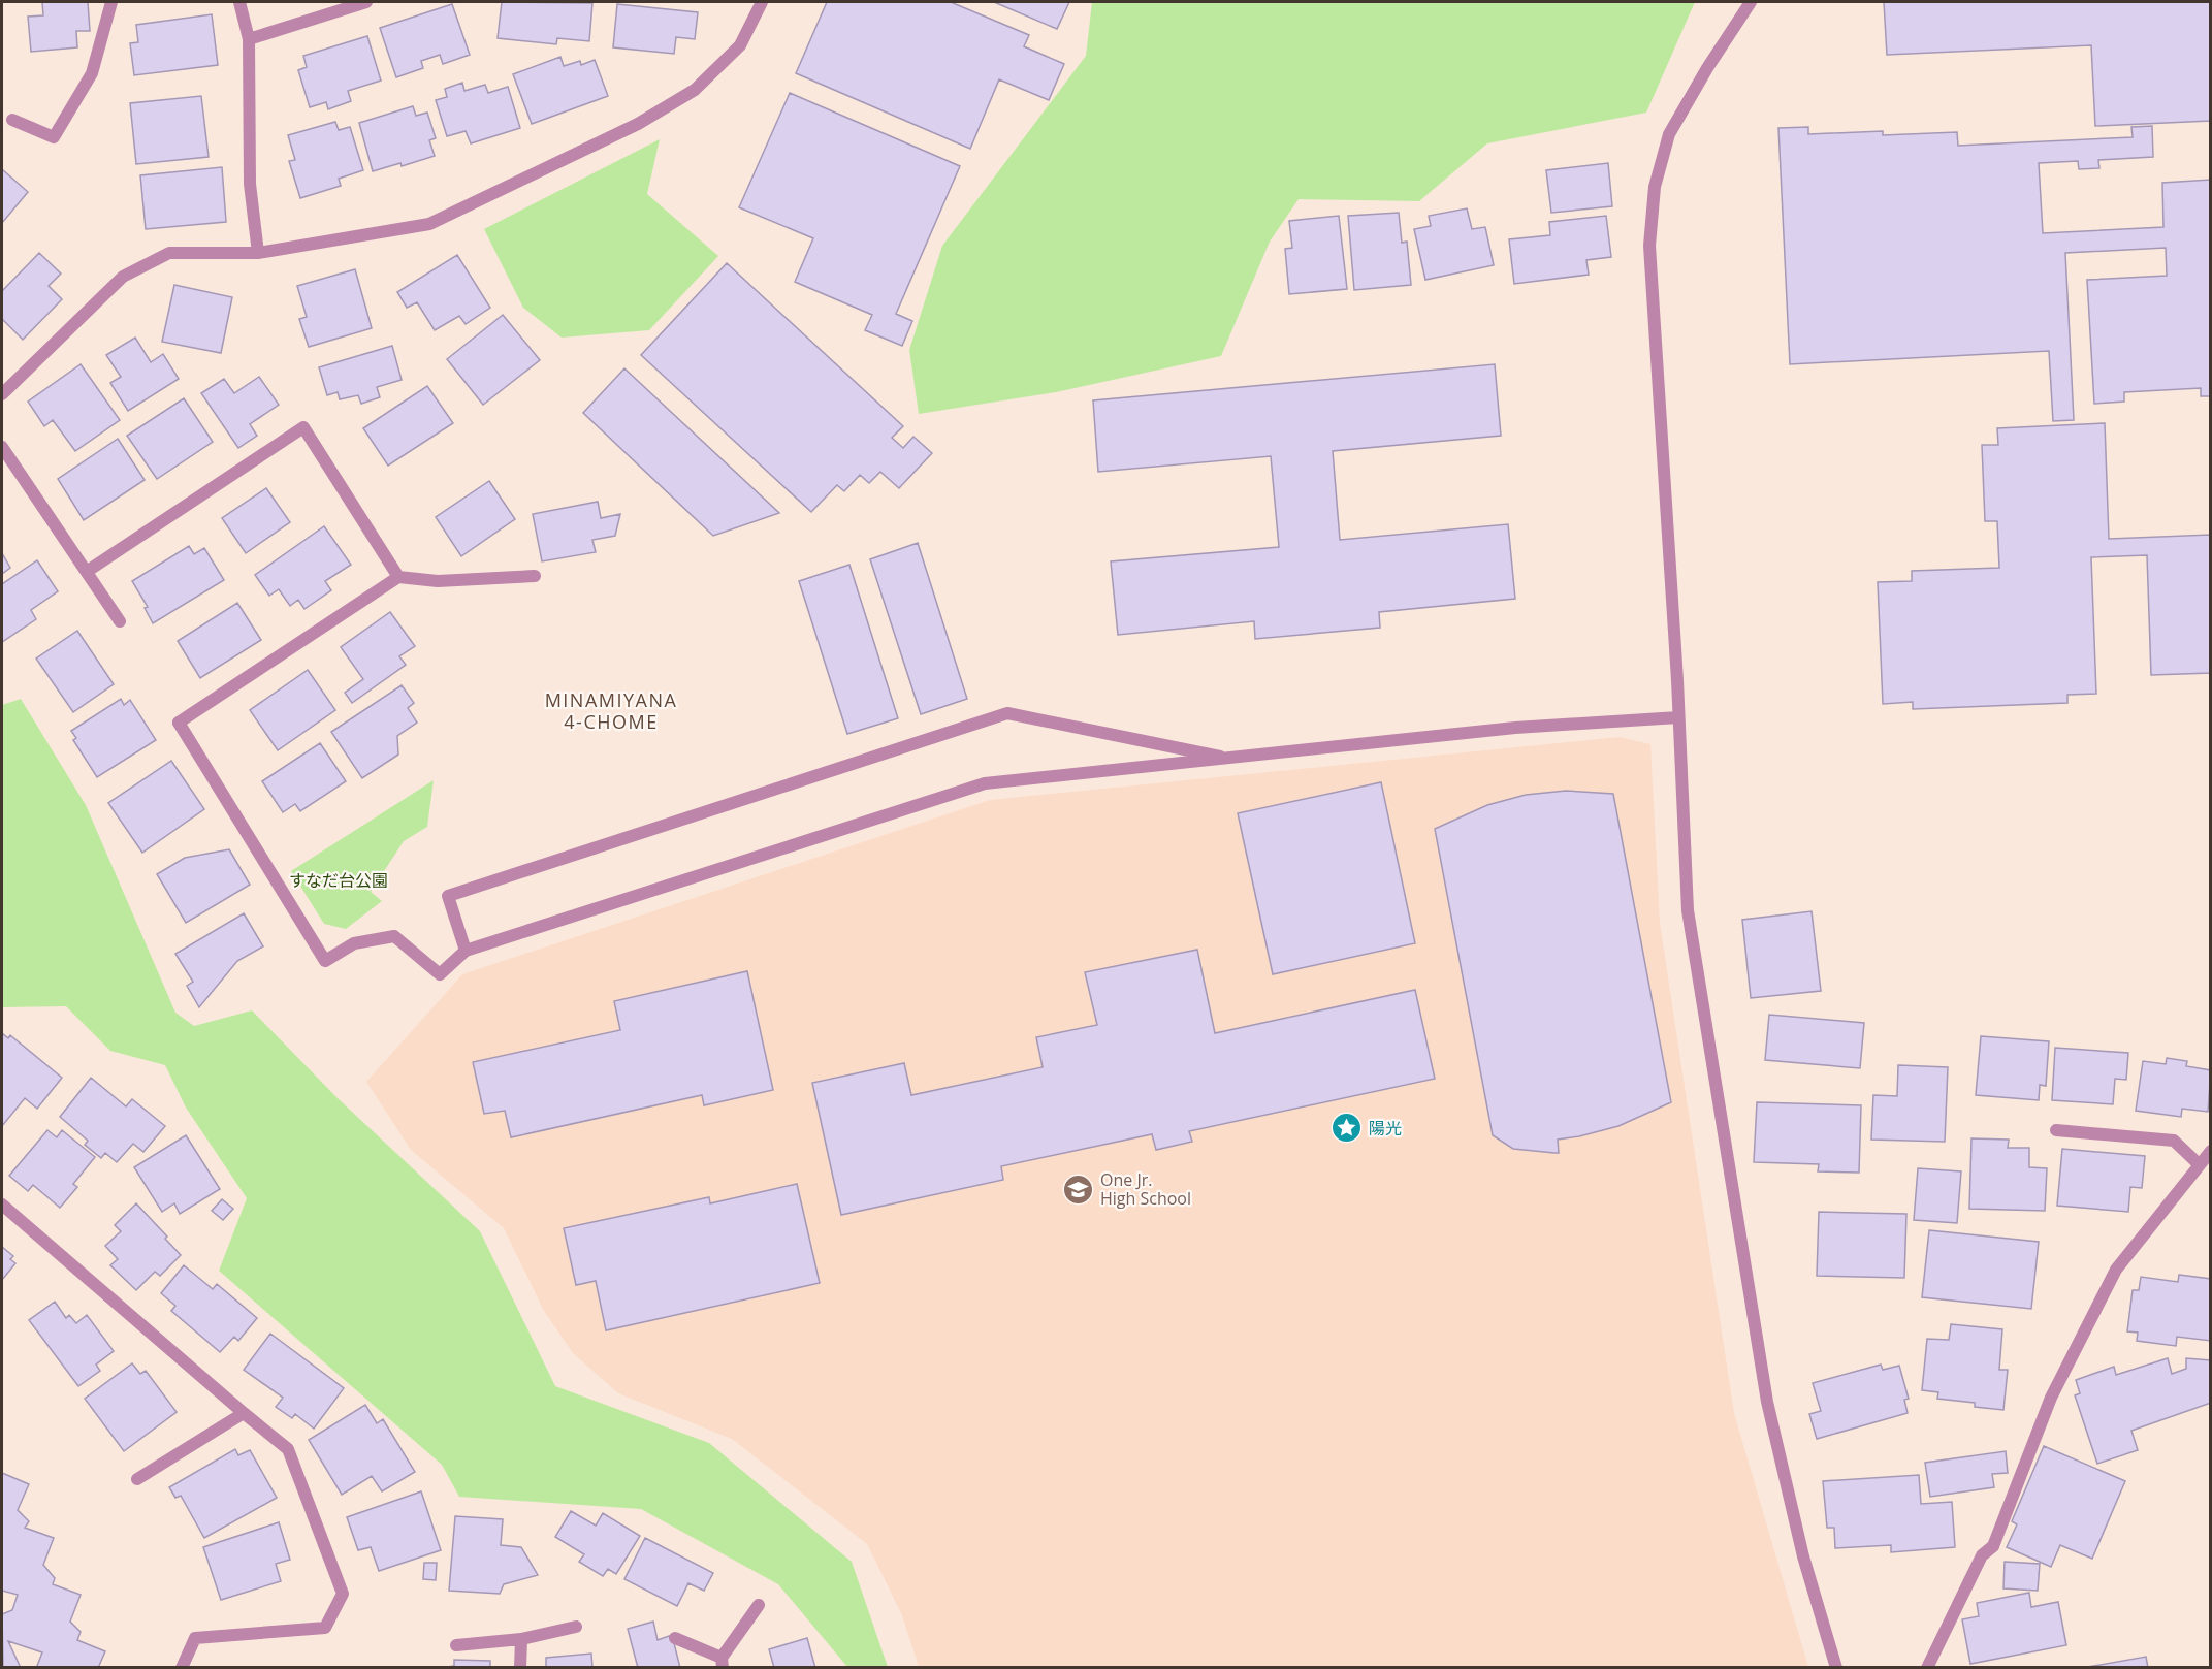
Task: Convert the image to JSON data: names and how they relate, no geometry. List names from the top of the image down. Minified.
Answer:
{"districts":["MINAMIYANA 4-CHOME"],"parks":["すなだ台公園"],"places":{"place":["陽光"],"school or university":["One Jr. High School"]}}
